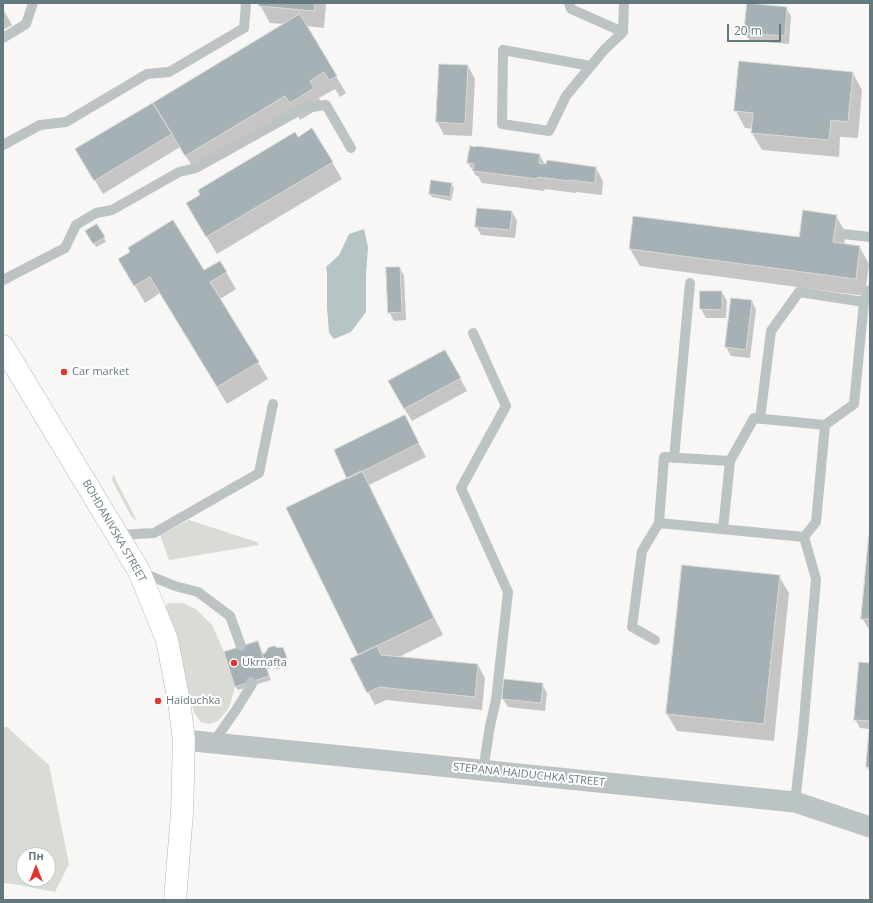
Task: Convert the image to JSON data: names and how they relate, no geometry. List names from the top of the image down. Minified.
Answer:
{"streets":{"main road":["BOHDANIVSKA STREET"],"street":["STEPANA HAIDUCHKA STREET"]},"crossings":[["BOHDANIVSKA STREET","STEPANA HAIDUCHKA STREET"]],"places":["Car market","Ukrnafta","Haiduchka"],"scale_bar":"20 m","north":"top"}
